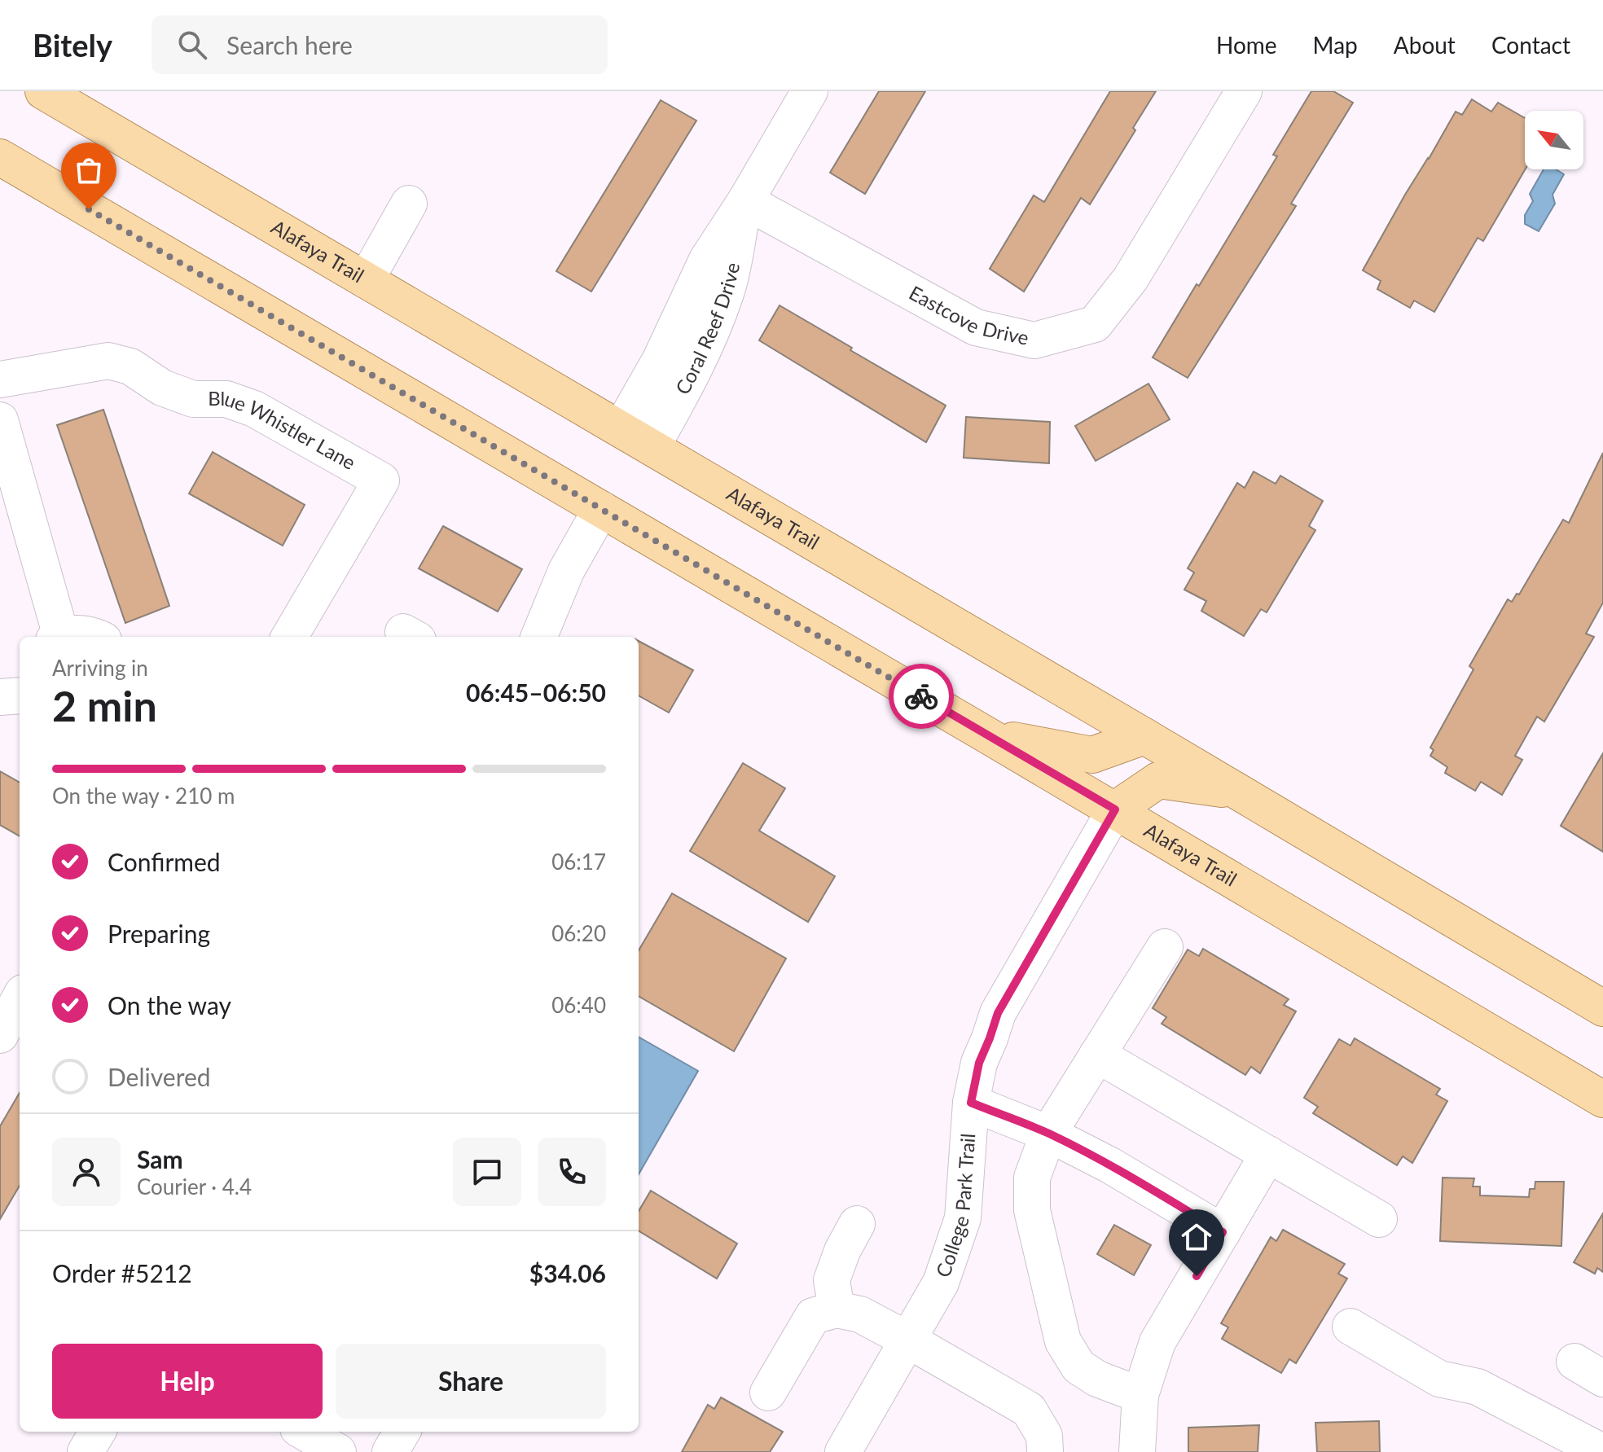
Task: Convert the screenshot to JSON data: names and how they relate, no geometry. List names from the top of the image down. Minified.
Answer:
{"streets":{"main road":["Alafaya Trail"],"street":["Eastcove Drive","Coral Reef Drive","Blue Whistler Lane","College Park Trail"]},"crossings":[["Alafaya Trail","Coral Reef Drive"],["Alafaya Trail","College Park Trail"],["Eastcove Drive","Coral Reef Drive"]],"north":"top left","page":{"header":"Bitely","search":"Search here","nav":["Home","Map","About","Contact"],"heading":["2 min","Arriving in","06:45–06:50"],"panel":["Sam","Courier · 4.4","Order #5212","$34.06"],"bar":"On the way · 210 m","list":[["Confirmed","06:17"],["Preparing","06:20"],["On the way","06:40"],"Delivered"],"buttons":["Help","Share"]}}
